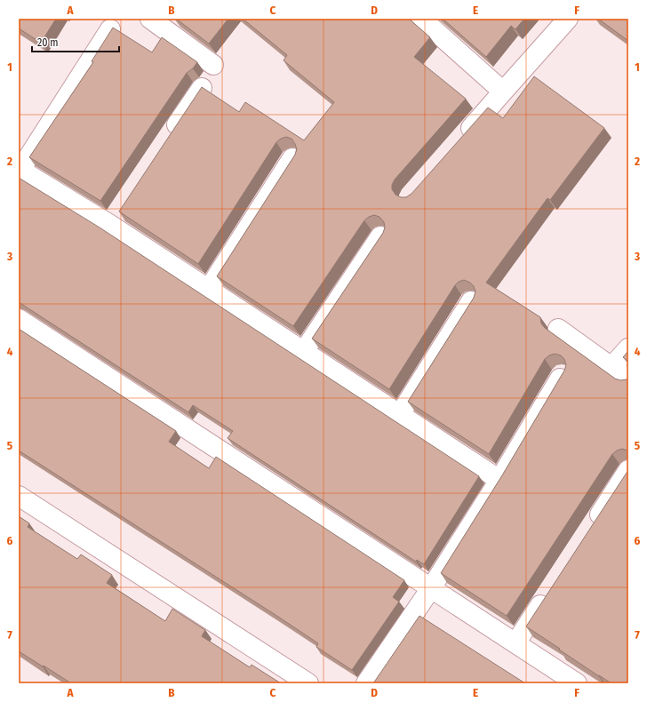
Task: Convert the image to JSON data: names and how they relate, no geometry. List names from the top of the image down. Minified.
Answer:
{"scale_bar":"20 m","grid":{"columns":["A","B","C","D","E","F"],"rows":["1","2","3","4","5","6","7"]}}
